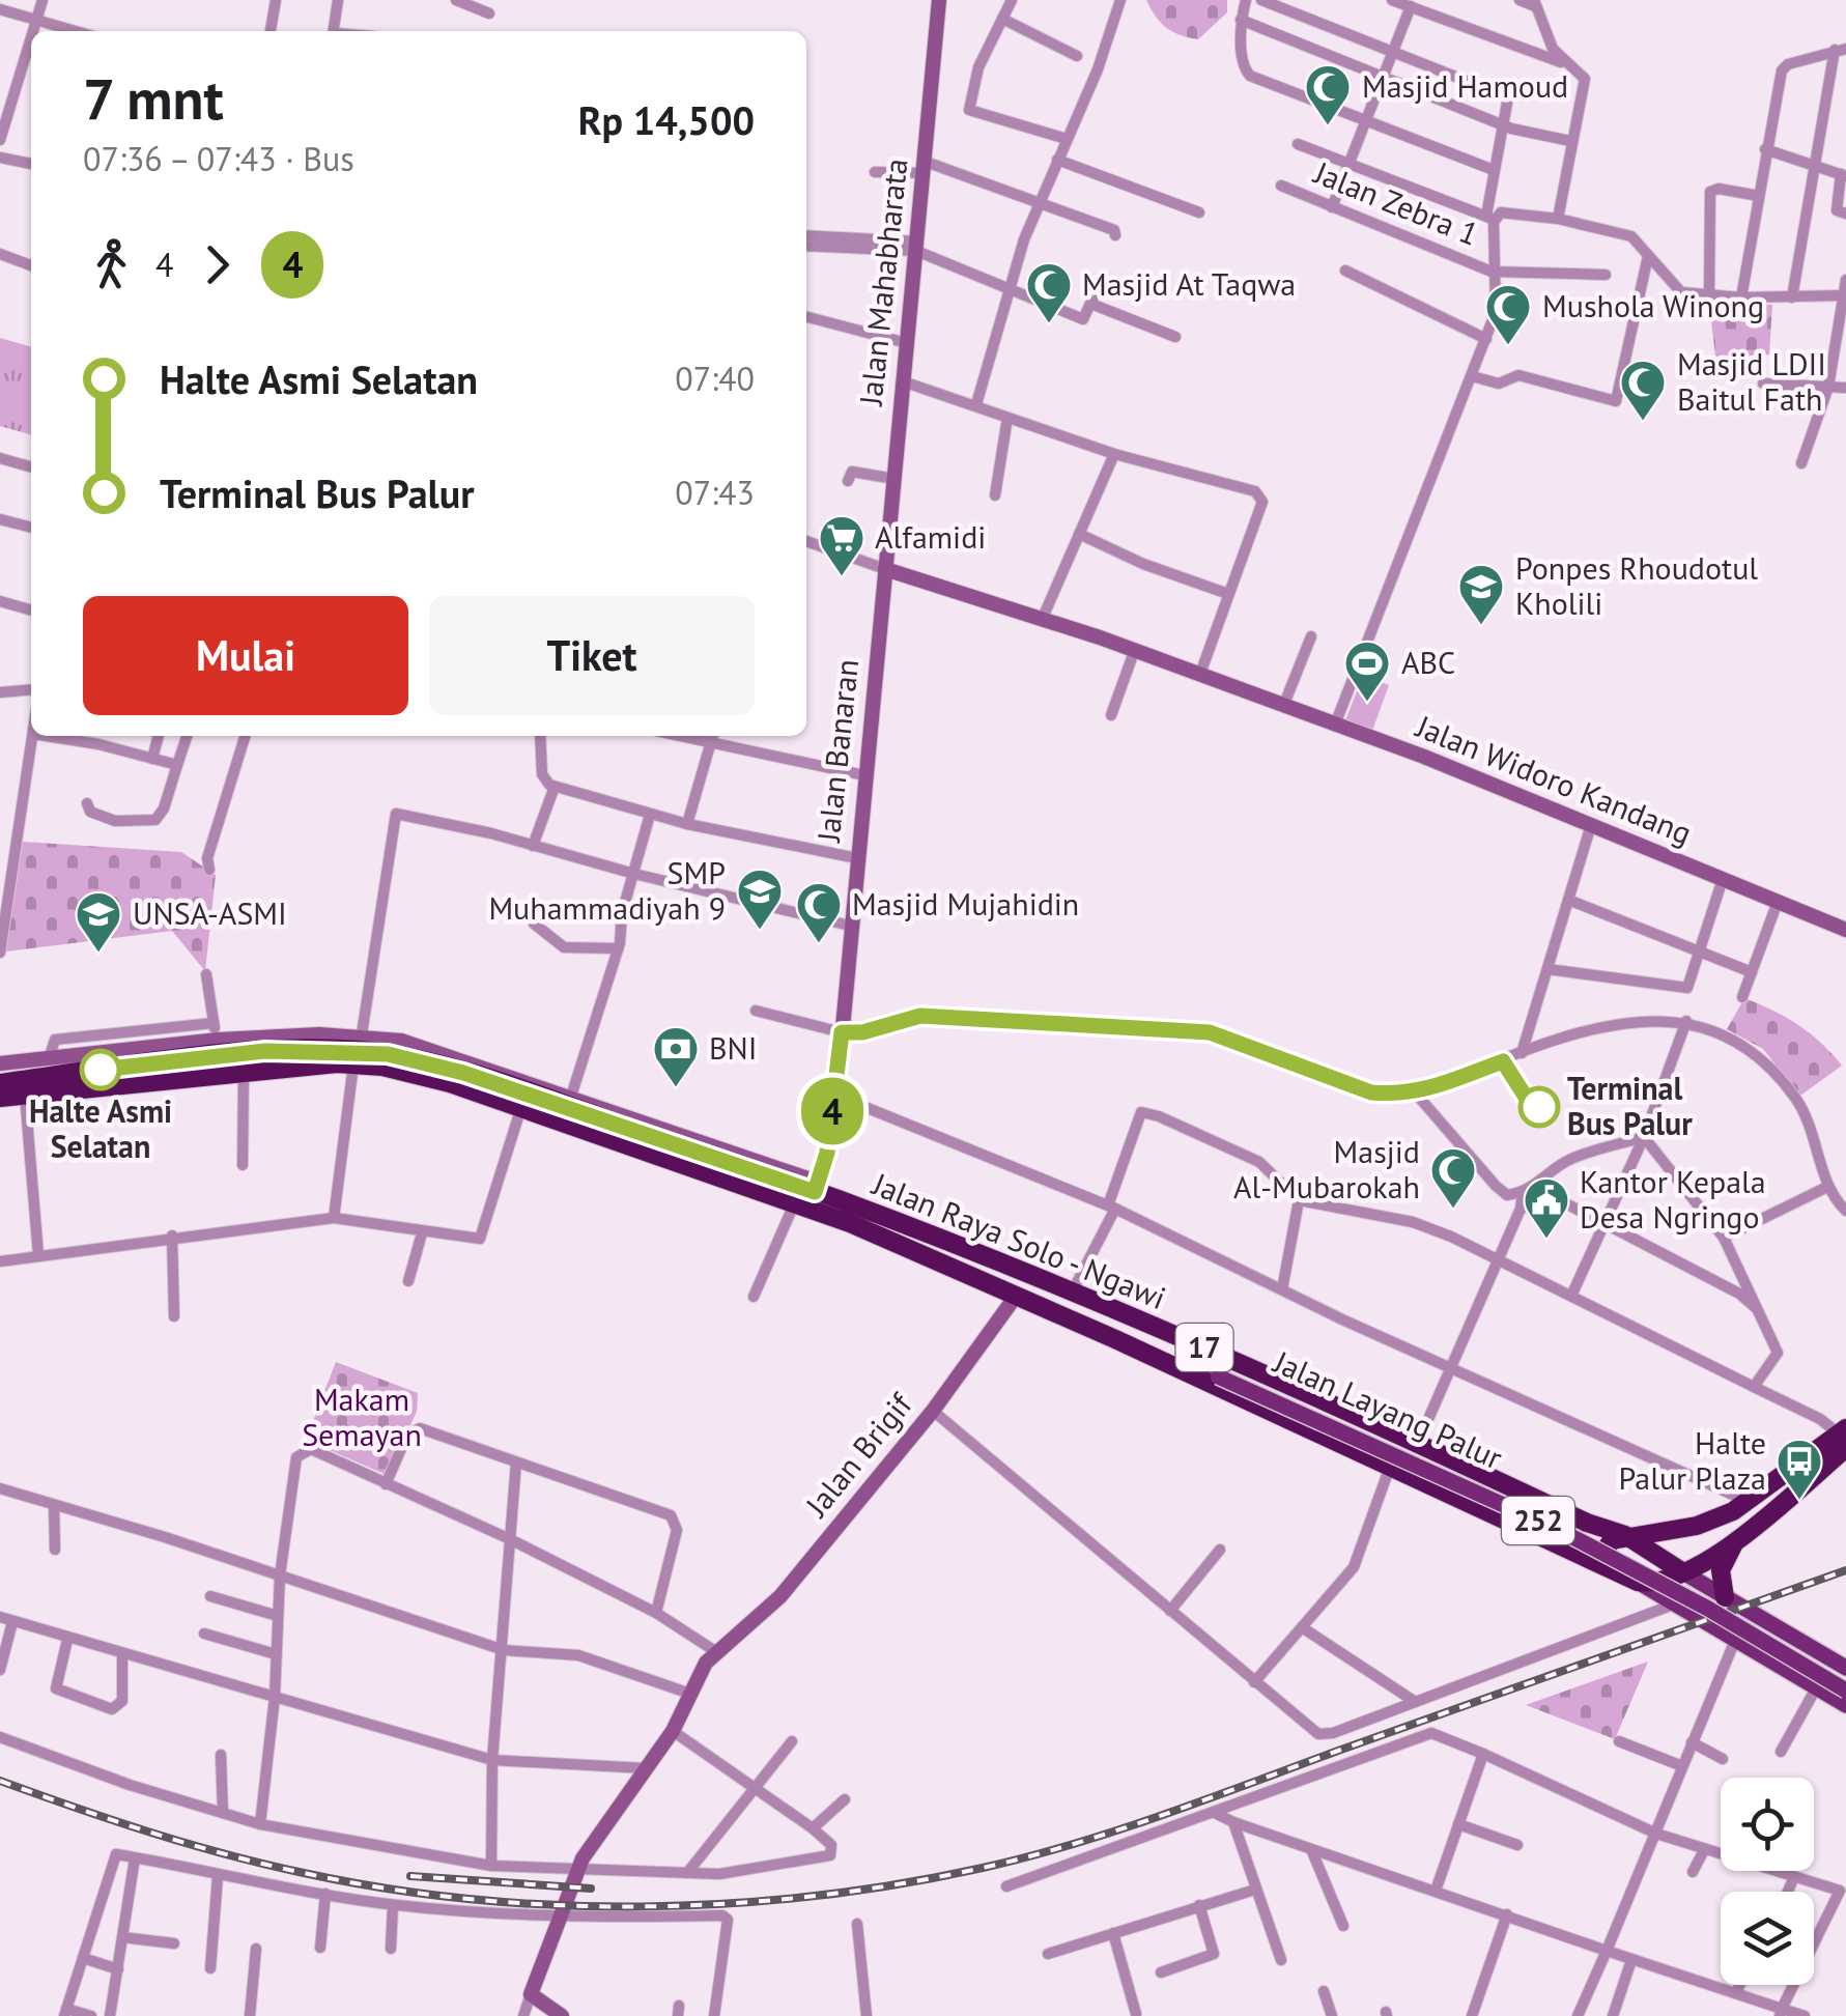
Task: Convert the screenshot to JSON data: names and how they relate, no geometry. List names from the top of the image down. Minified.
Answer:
{"streets":{"highway":["Jalan Raya Solo - Ngawi","17"],"main road":["Jalan Layang Palur","252"],"street":["Jalan Zebra 1","Jalan Mahabharata","Jalan Banaran","Jalan Widoro Kandang","Jalan Brigif"]},"crossings":[["Jalan Mahabharata","Jalan Banaran"],["Jalan Mahabharata","Jalan Widoro Kandang"],["Jalan Banaran","Jalan Widoro Kandang"],["Jalan Banaran","Jalan Raya Solo - Ngawi"],["Jalan Raya Solo - Ngawi","Jalan Layang Palur"],["Jalan Raya Solo - Ngawi","Jalan Brigif"]],"parks":["Makam Semayan"],"places":{"mosque":["Masjid Hamoud","Masjid At Taqwa","Mushola Winong","Masjid LDII Baitul Fath","Masjid Mujahidin","Masjid Al-Mubarokah"],"supermarket":["Alfamidi"],"school or university":["Ponpes Rhoudotul Kholili","SMP Muhammadiyah 9","UNSA-ASMI"],"sports":["ABC"],"other":["Halte Asmi Selatan","Terminal Bus Palur"],"bank":["BNI"],"public building":["Kantor Kepala Desa Ngringo"],"bus stop":["Halte Palur Plaza"]},"lines":["bus line 4"],"page":{"on_map":"4","heading":["7 mnt","07:36 – 07:43 · Bus","Rp 14,500"],"legs":["4","4"],"list":[{"name":"Halte Asmi Selatan","value":"07:40"},{"name":"Terminal Bus Palur","value":"07:43"}],"buttons":["Mulai","Tiket"]}}
